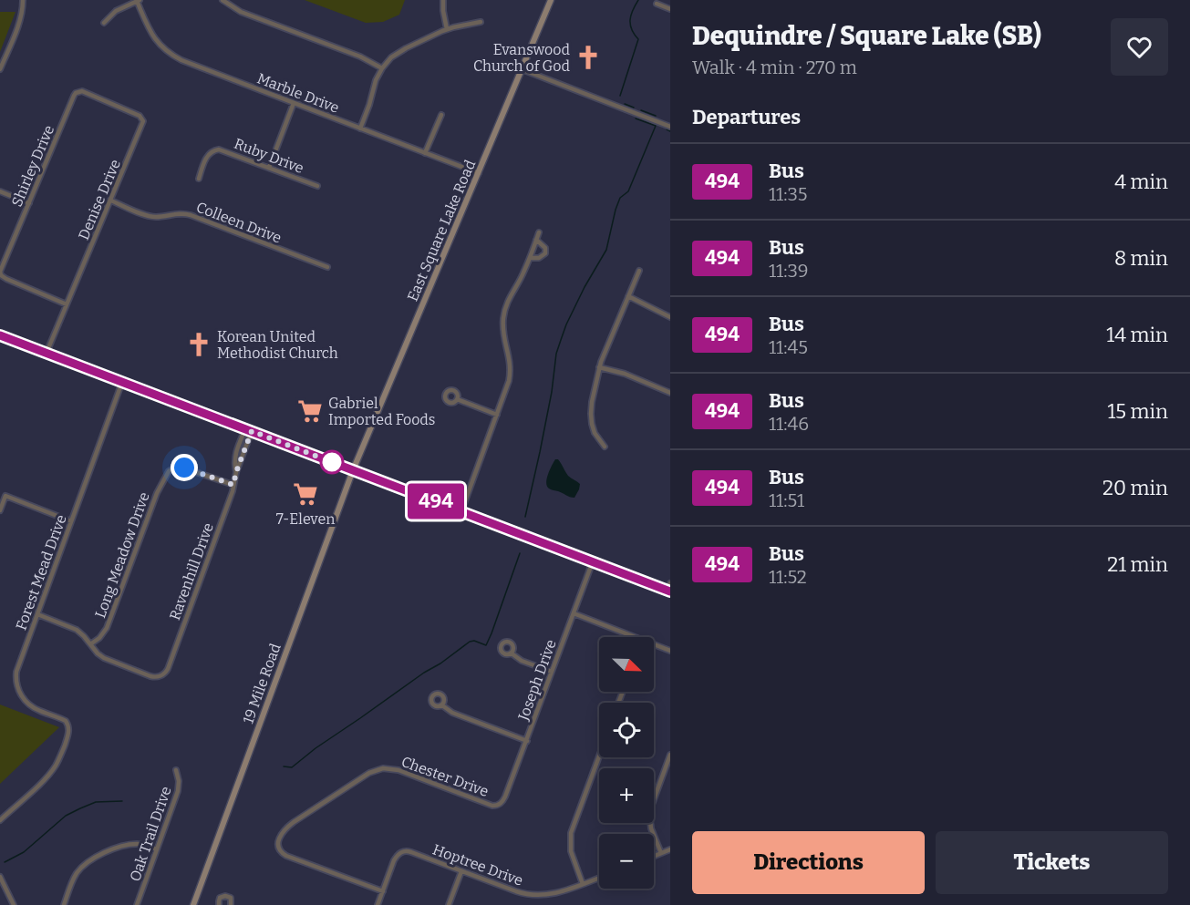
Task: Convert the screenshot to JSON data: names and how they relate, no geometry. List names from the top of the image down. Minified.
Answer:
{"streets":{"main road":["East Square Lake Road","19 Mile Road"],"street":["Marble Drive","Ruby Drive","Shirley Drive","Denise Drive","Colleen Drive","Long Meadow Drive","Ravenhill Drive","Forest Mead Drive","Joseph Drive","Chester Drive","Oak Trail Drive","Hoptree Drive"]},"crossings":[["Marble Drive","East Square Lake Road"],["Shirley Drive","Denise Drive"],["Denise Drive","Colleen Drive"],["East Square Lake Road","19 Mile Road"],["Long Meadow Drive","Ravenhill Drive"],["Joseph Drive","Chester Drive"],["Chester Drive","Hoptree Drive"]],"places":{"church":["Evanswood Church of God","Korean United Methodist Church"],"supermarket":["Gabriel Imported Foods","7-Eleven"]},"lines":["bus line 494"],"north":"bottom right","page":{"on_map":"494","heading":[["Dequindre / Square Lake (SB)","Walk · 4 min · 270 m"],"Departures"],"list":[{"mark":"494","name":"Bus","note":"11:35","value":"4 min"},{"mark":"494","name":"Bus","note":"11:39","value":"8 min"},{"mark":"494","name":"Bus","note":"11:45","value":"14 min"},{"mark":"494","name":"Bus","note":"11:46","value":"15 min"},{"mark":"494","name":"Bus","note":"11:51","value":"20 min"},{"mark":"494","name":"Bus","note":"11:52","value":"21 min"}],"map_buttons":["+","−"],"buttons":["Directions","Tickets"]}}
